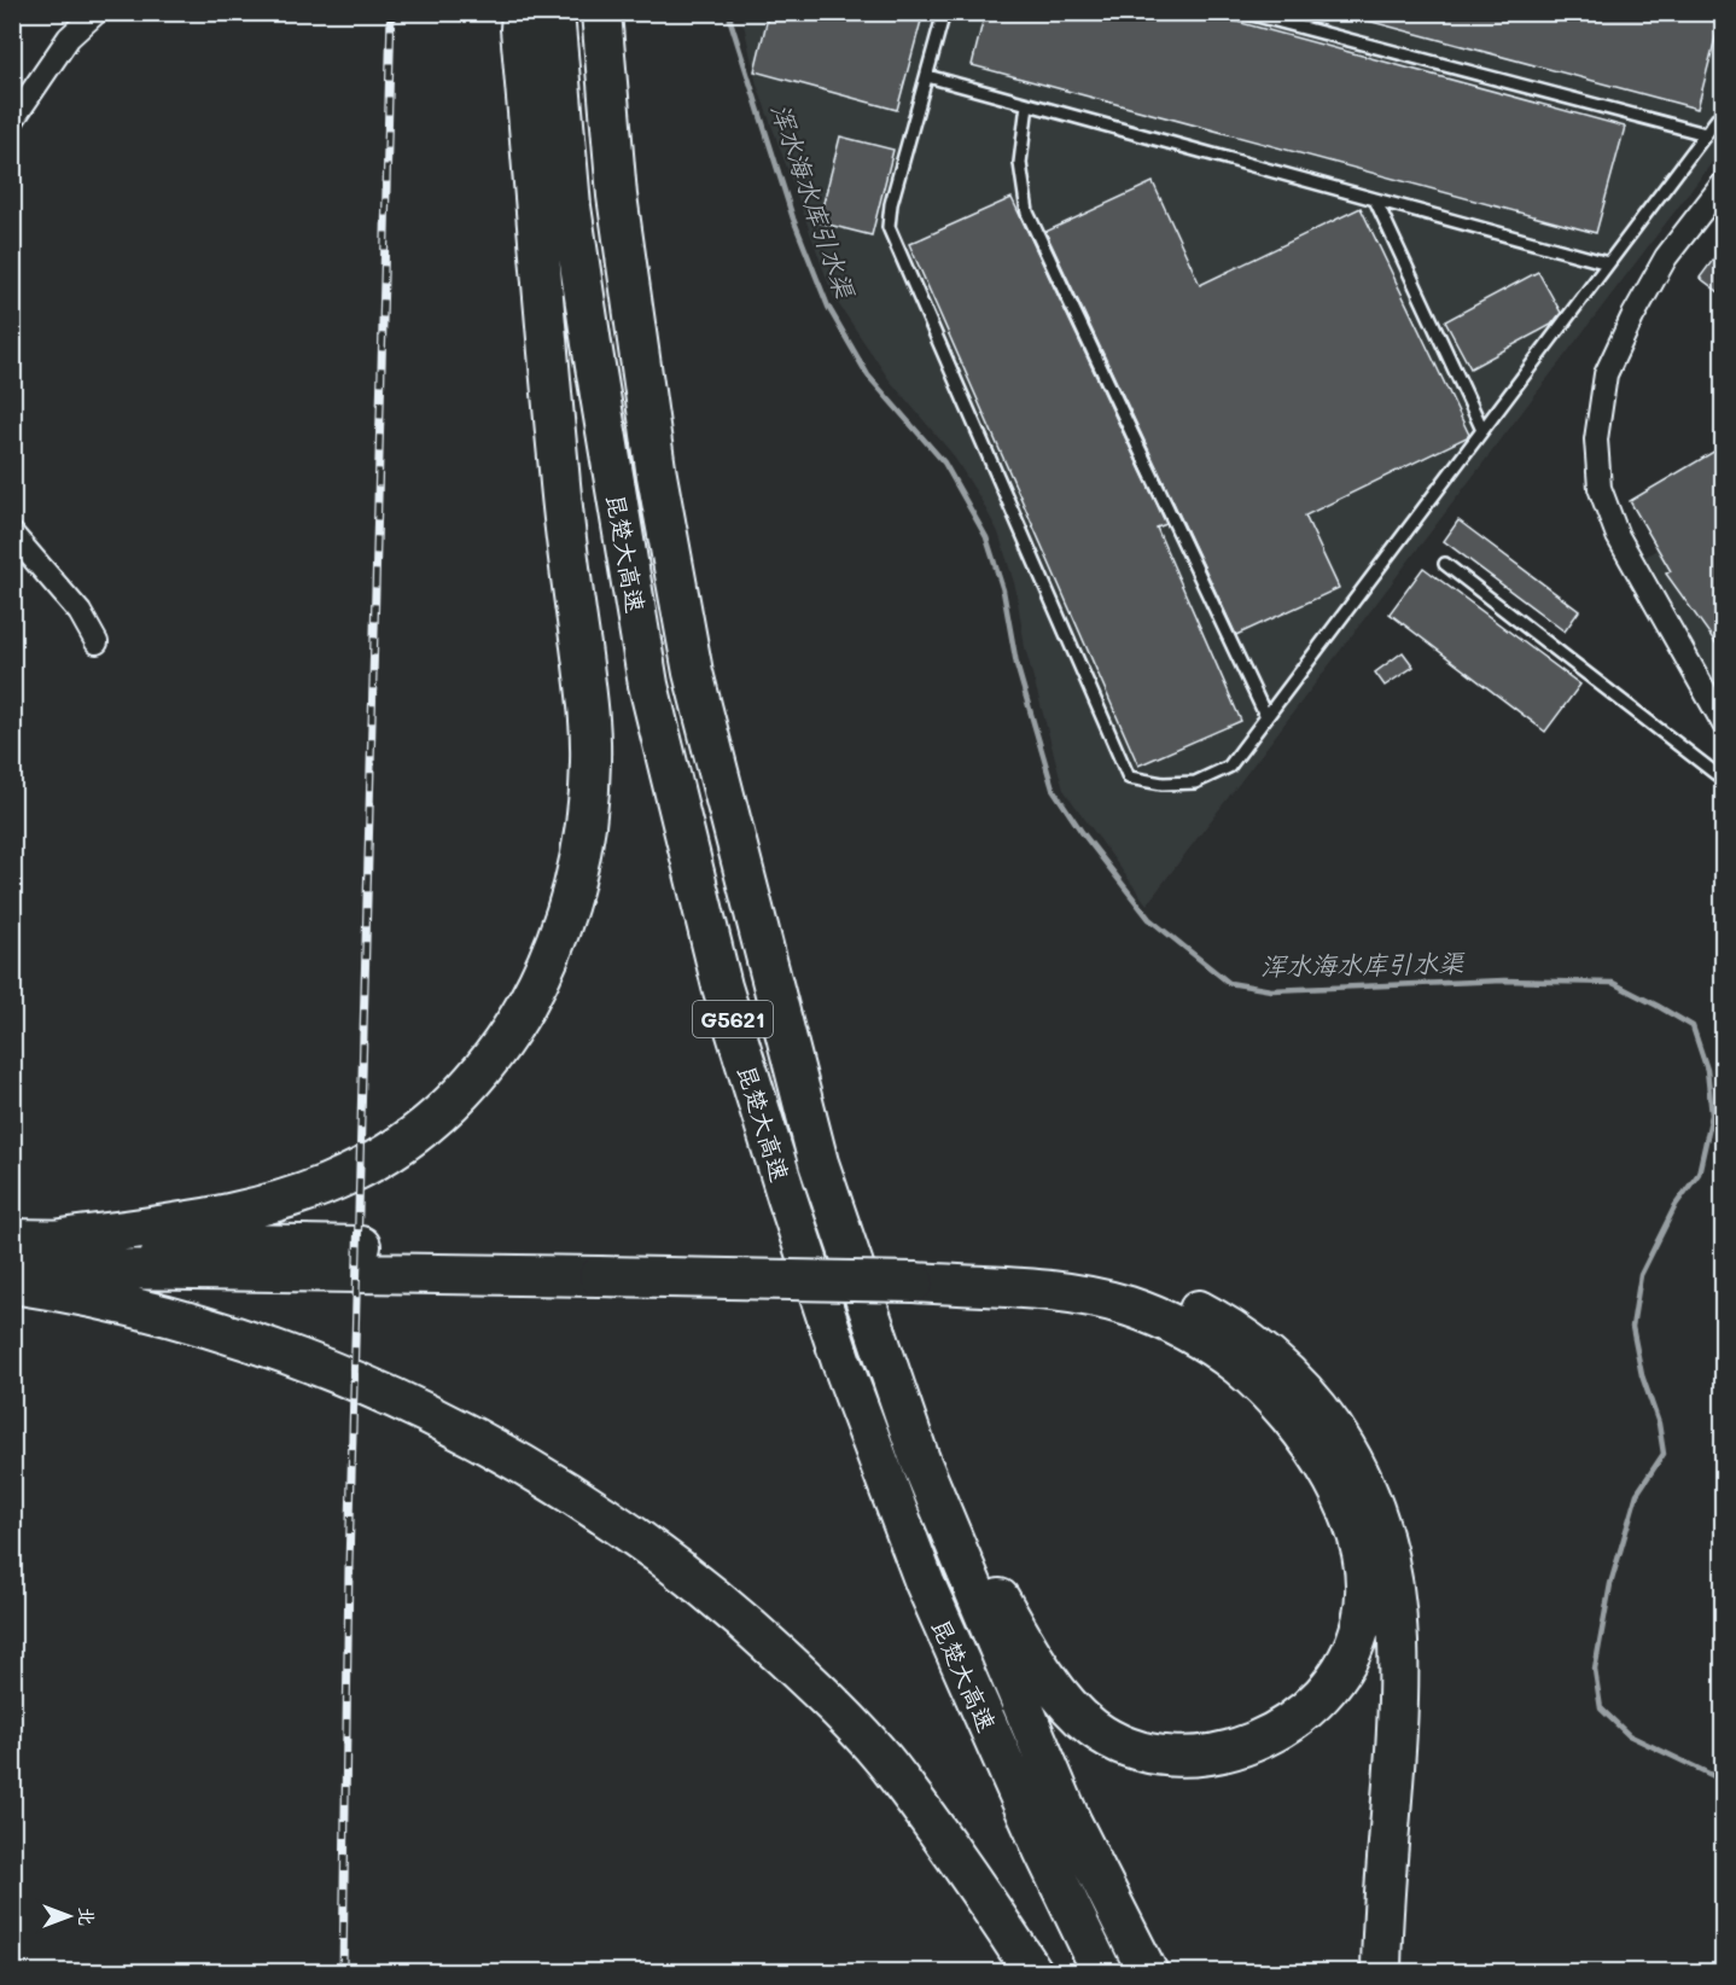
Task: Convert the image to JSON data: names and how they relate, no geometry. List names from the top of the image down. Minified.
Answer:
{"streets":{"highway":["昆楚大高速","G5621"]},"water":["浑水海水库引水渠"],"north":"right"}
